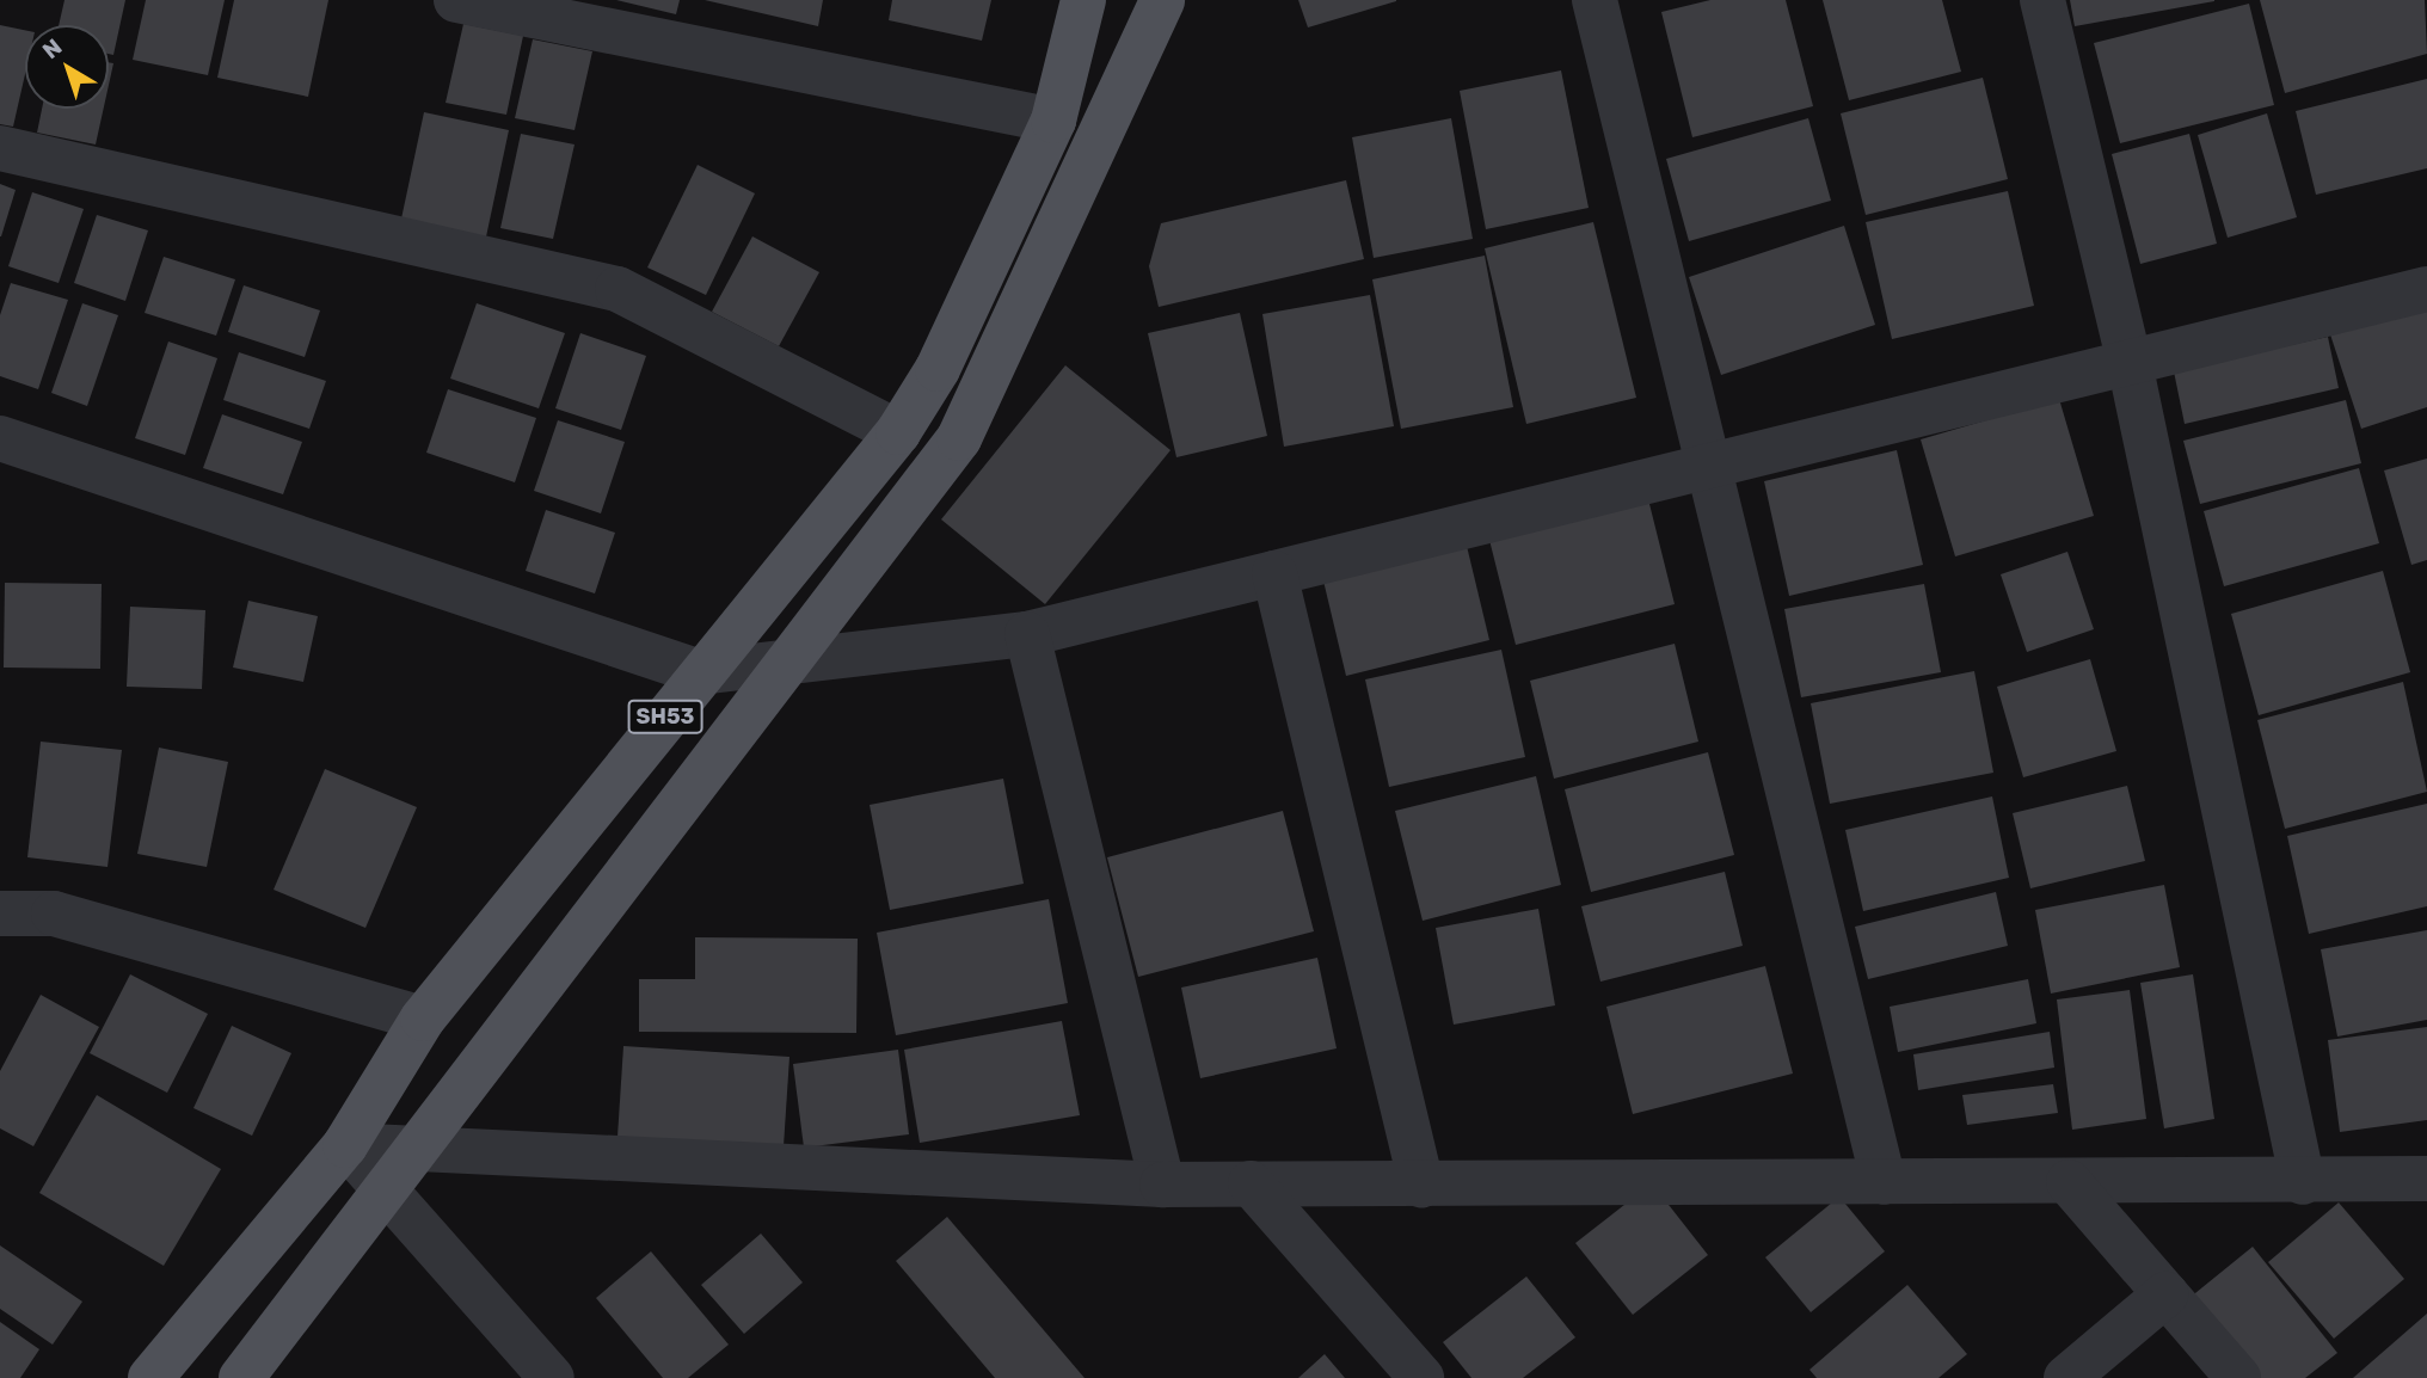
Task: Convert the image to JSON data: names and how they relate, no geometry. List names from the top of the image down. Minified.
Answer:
{"streets":{"main road":["SH53"]},"north":"top left"}
